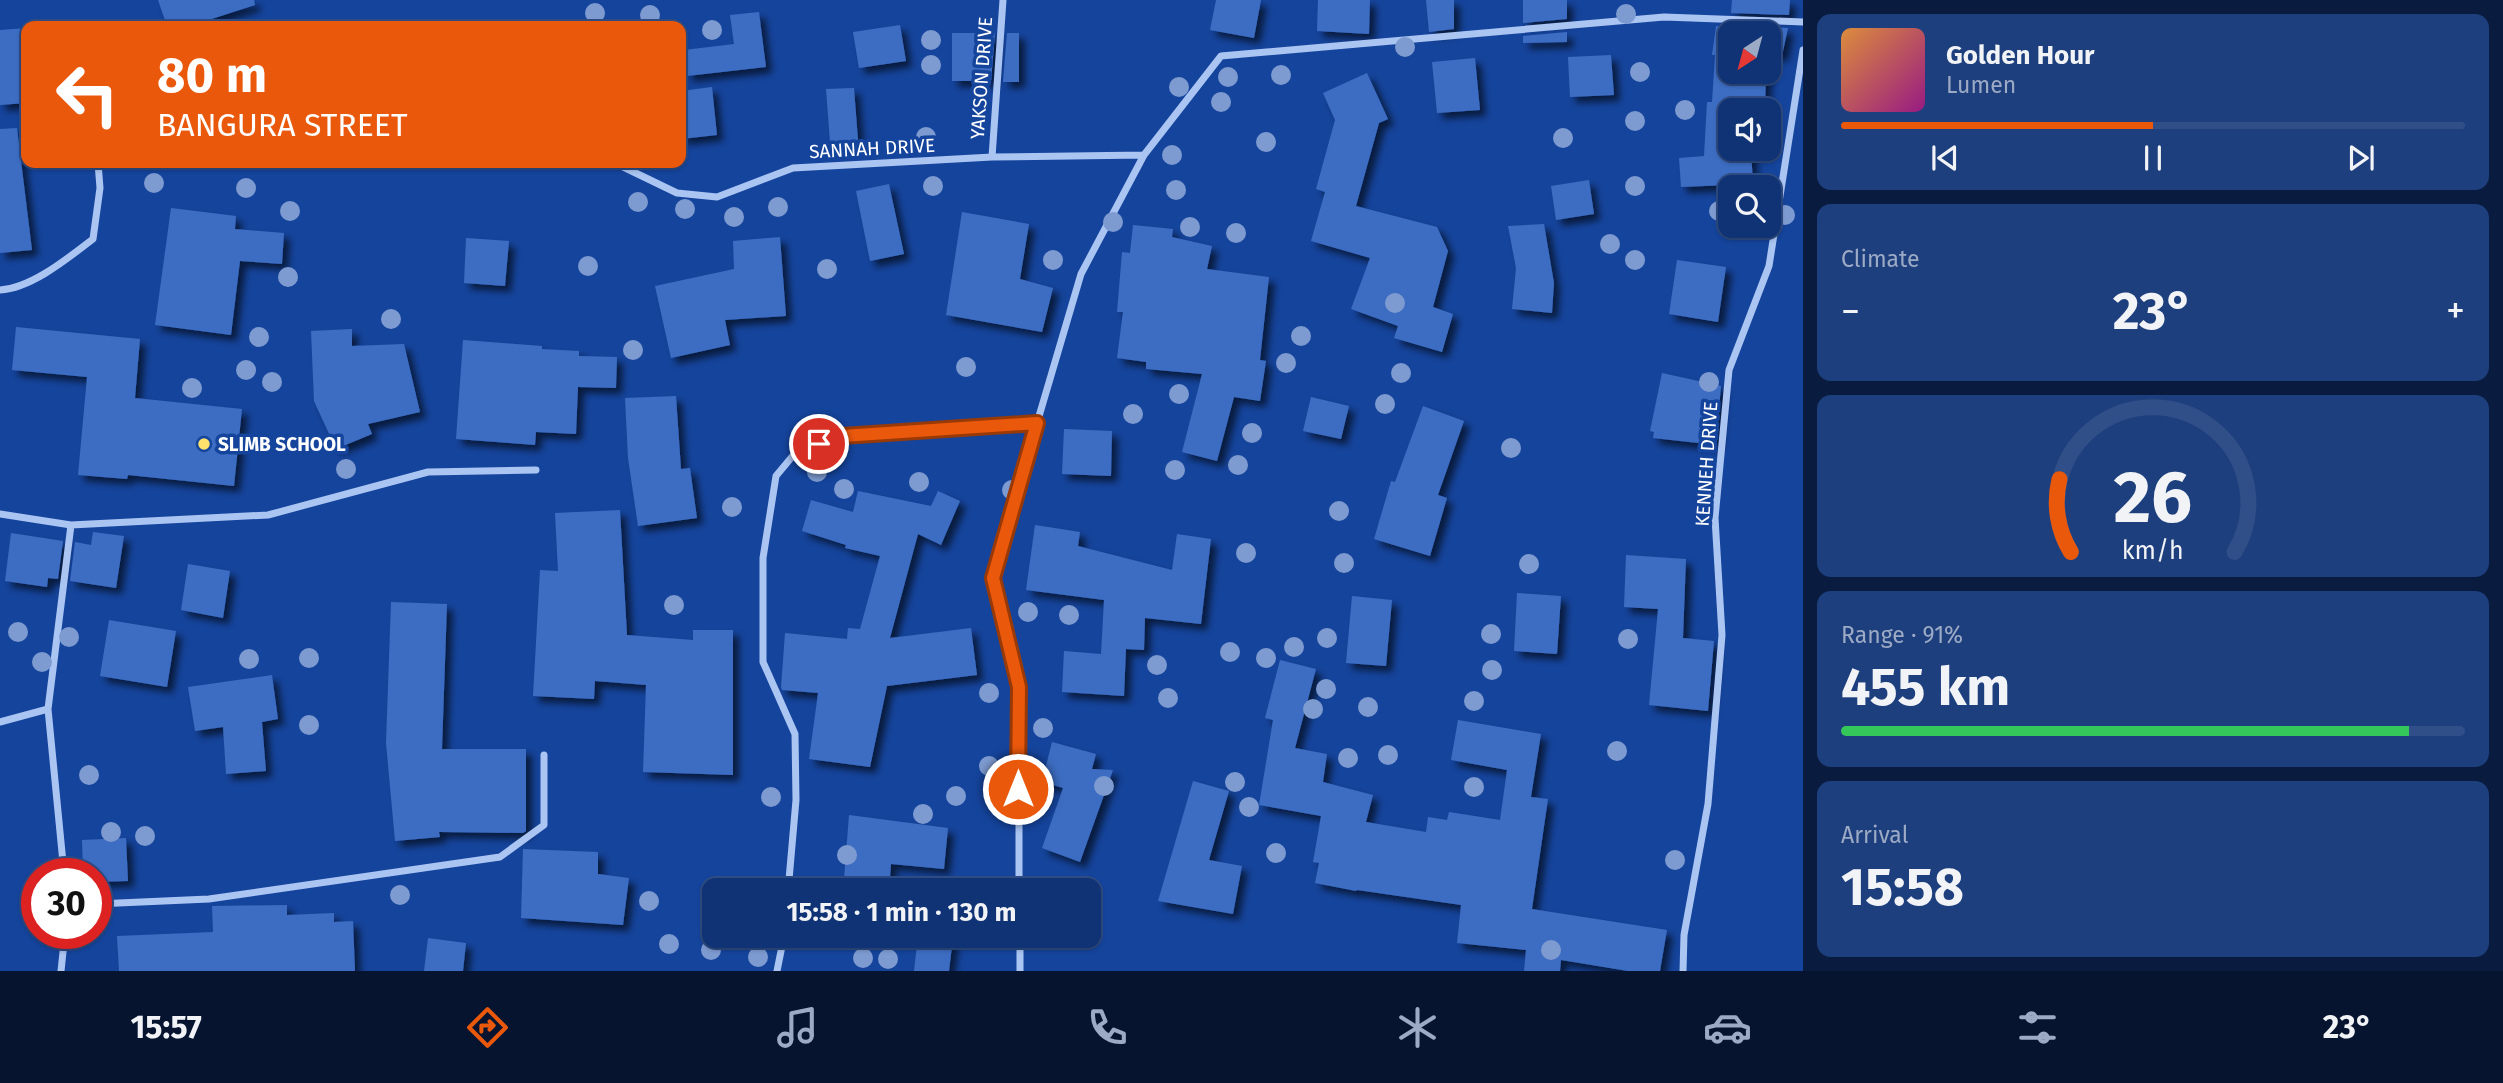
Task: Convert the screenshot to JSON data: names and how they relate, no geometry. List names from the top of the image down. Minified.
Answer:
{"streets":{"street":["YAKSON DRIVE","SANNAH DRIVE","KENNEH DRIVE"]},"crossings":[["YAKSON DRIVE","SANNAH DRIVE"]],"places":["SLIMB SCHOOL"],"north":"bottom left","page":{"turn":["80 m","BANGURA STREET"],"song":["Golden Hour","Lumen"],"tile":["Climate",["Range · 91%","455 km"],["Arrival","15:58"]],"heat":["−","23°","+"],"limit":"30","trip":"15:58 · 1 min · 130 m","tabs":["15:57","23°"],"gauge":["26","km/h"]}}
